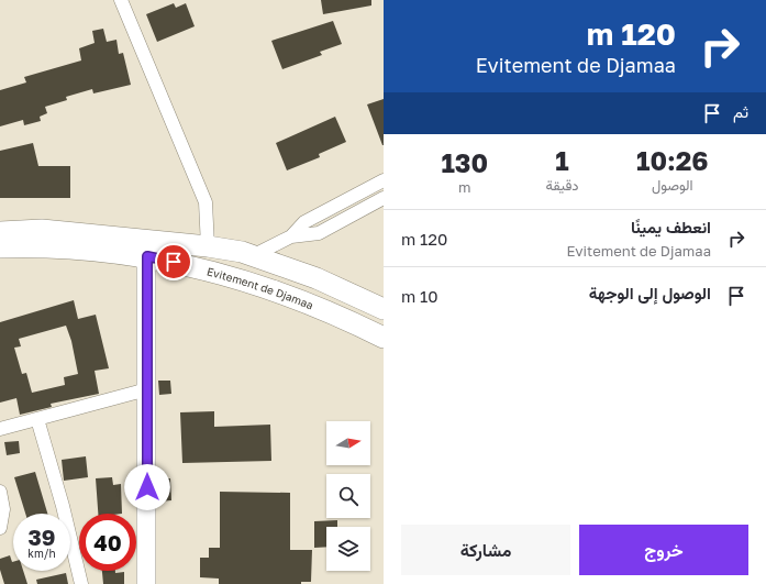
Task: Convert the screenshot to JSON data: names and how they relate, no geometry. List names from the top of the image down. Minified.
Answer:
{"streets":{"main road":["Evitement de Djamaa"]},"north":"right","page":{"turn":["120 m","Evitement de Djamaa"],"then":"ثم","eta":["10:26","الوصول","1","دقيقة","130","m"],"list":[{"name":"انعطف يمينًا","note":"Evitement de Djamaa","value":"120 m"},{"name":"الوصول إلى الوجهة","value":"10 m"}],"speed":"39 km/h","limit":"40","buttons":["خروج","مشاركة"]}}
